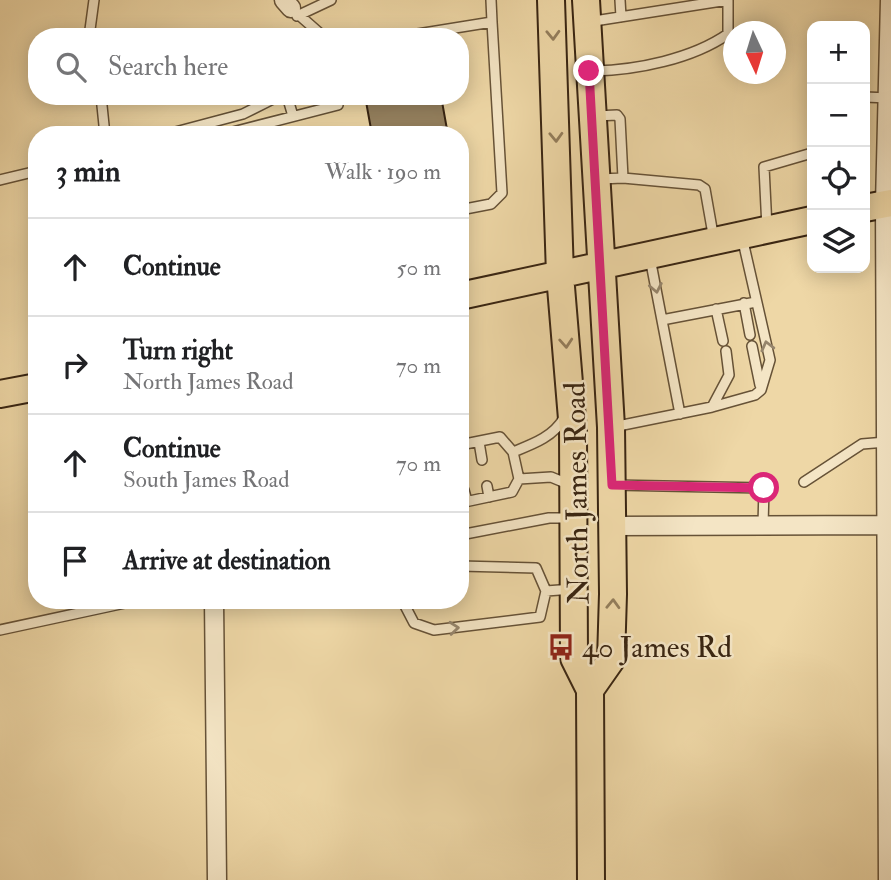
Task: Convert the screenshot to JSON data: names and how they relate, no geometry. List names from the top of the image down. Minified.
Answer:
{"streets":{"main road":["North James Road"]},"places":{"bus stop":["40 James Rd"]},"north":"bottom","page":{"map_buttons":["+","−"],"search":"Search here","heading":["3 min","Walk · 190 m"],"list":[["Continue","50 m"],["Turn right","North James Road","70 m"],["Continue","South James Road","70 m"],"Arrive at destination"]}}
